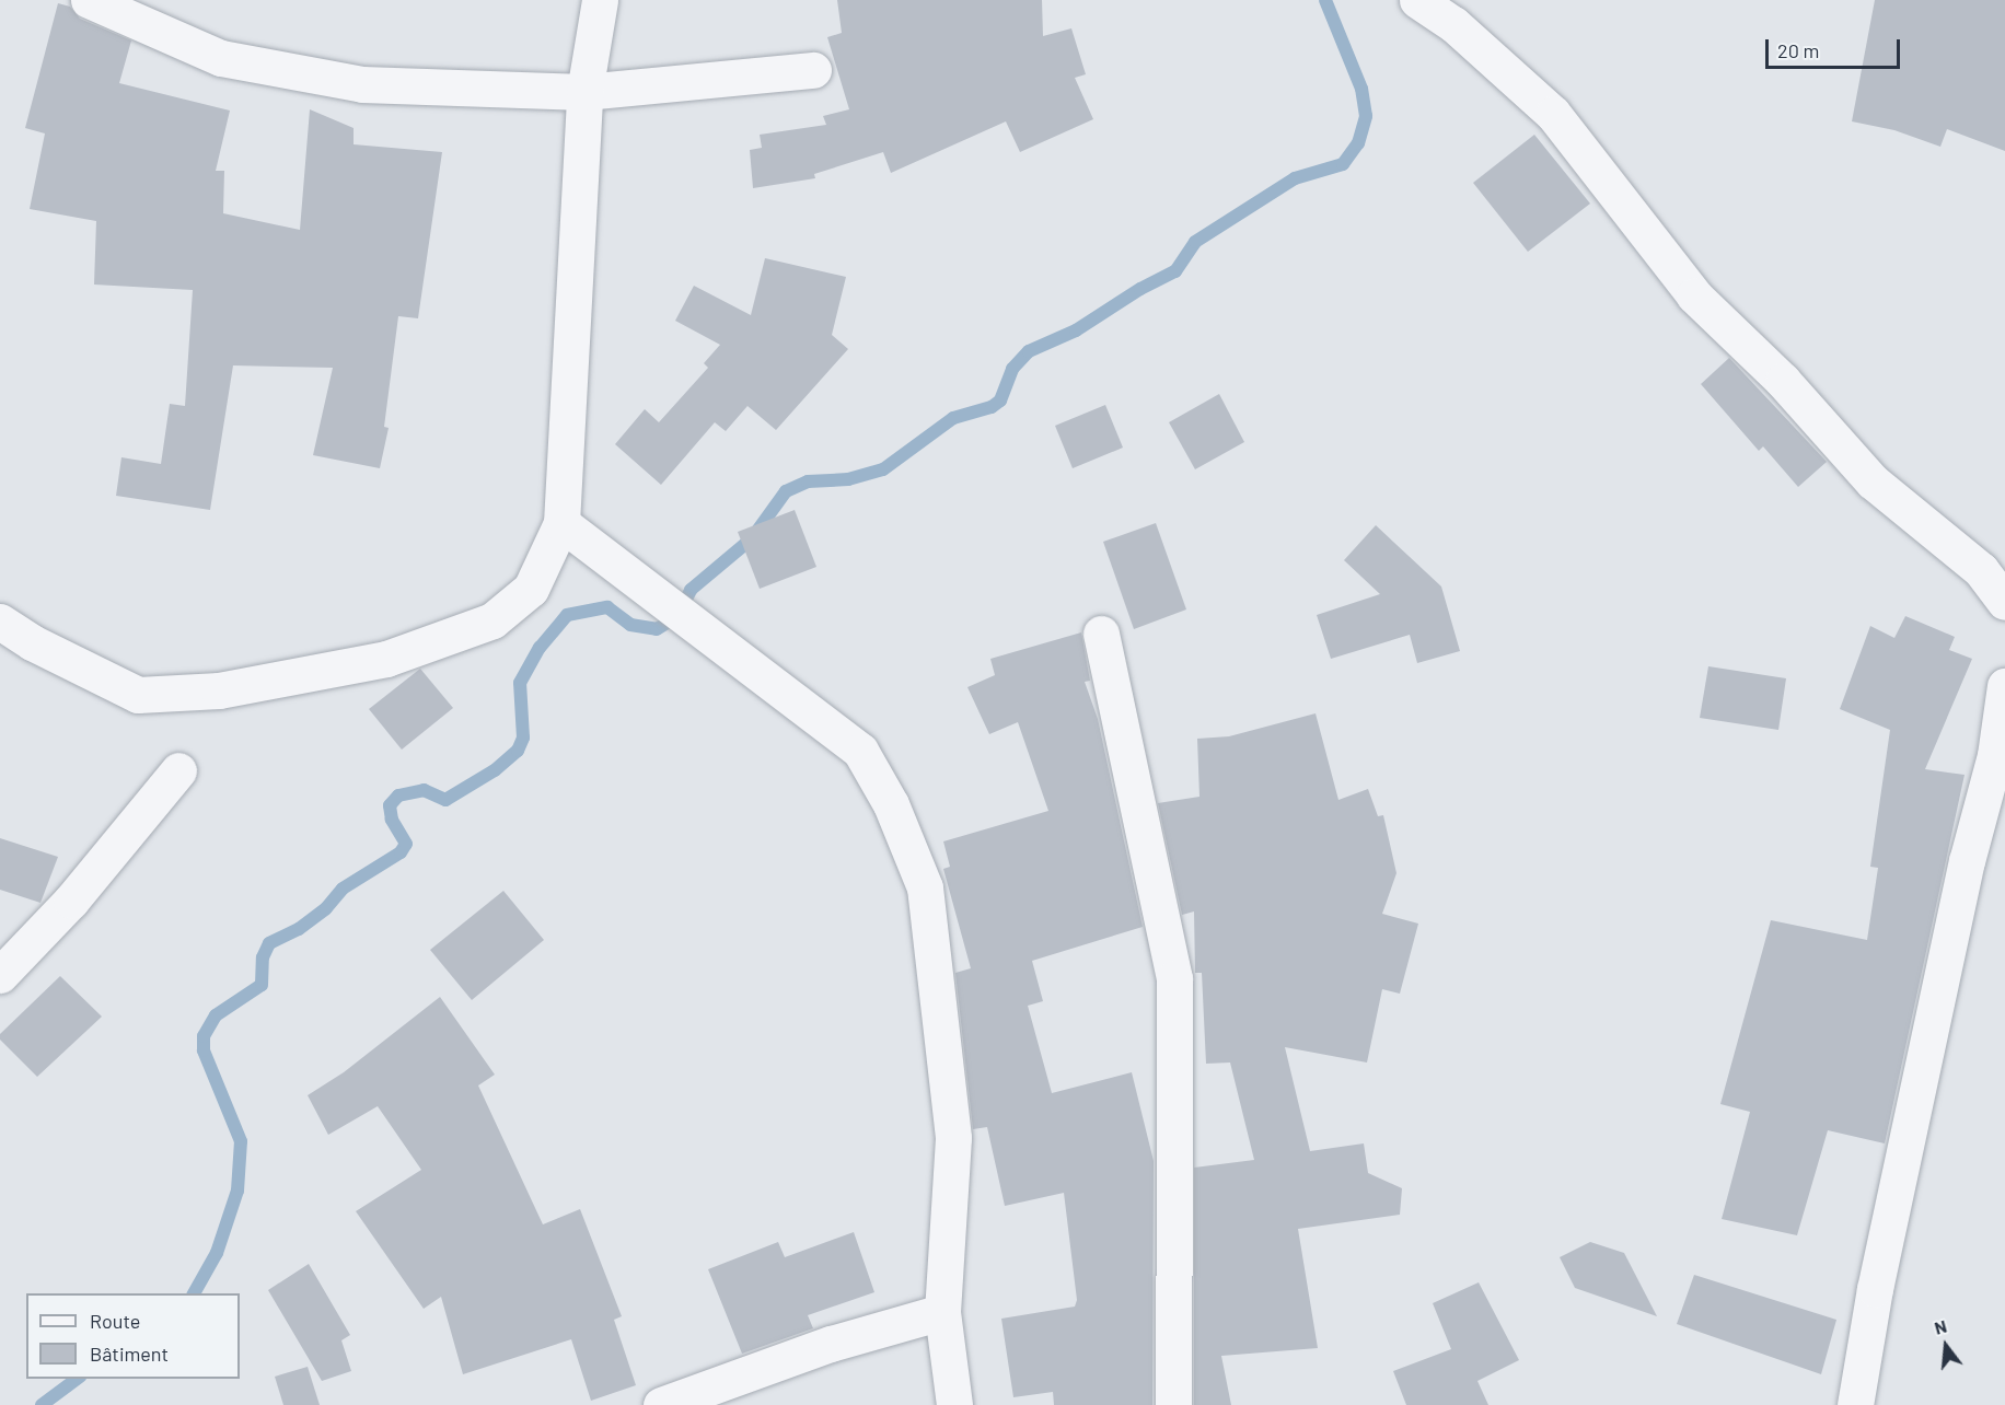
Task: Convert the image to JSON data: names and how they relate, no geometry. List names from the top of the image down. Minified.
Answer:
{"legend":["Route","Bâtiment"],"scale_bar":"20 m","north":"top"}
